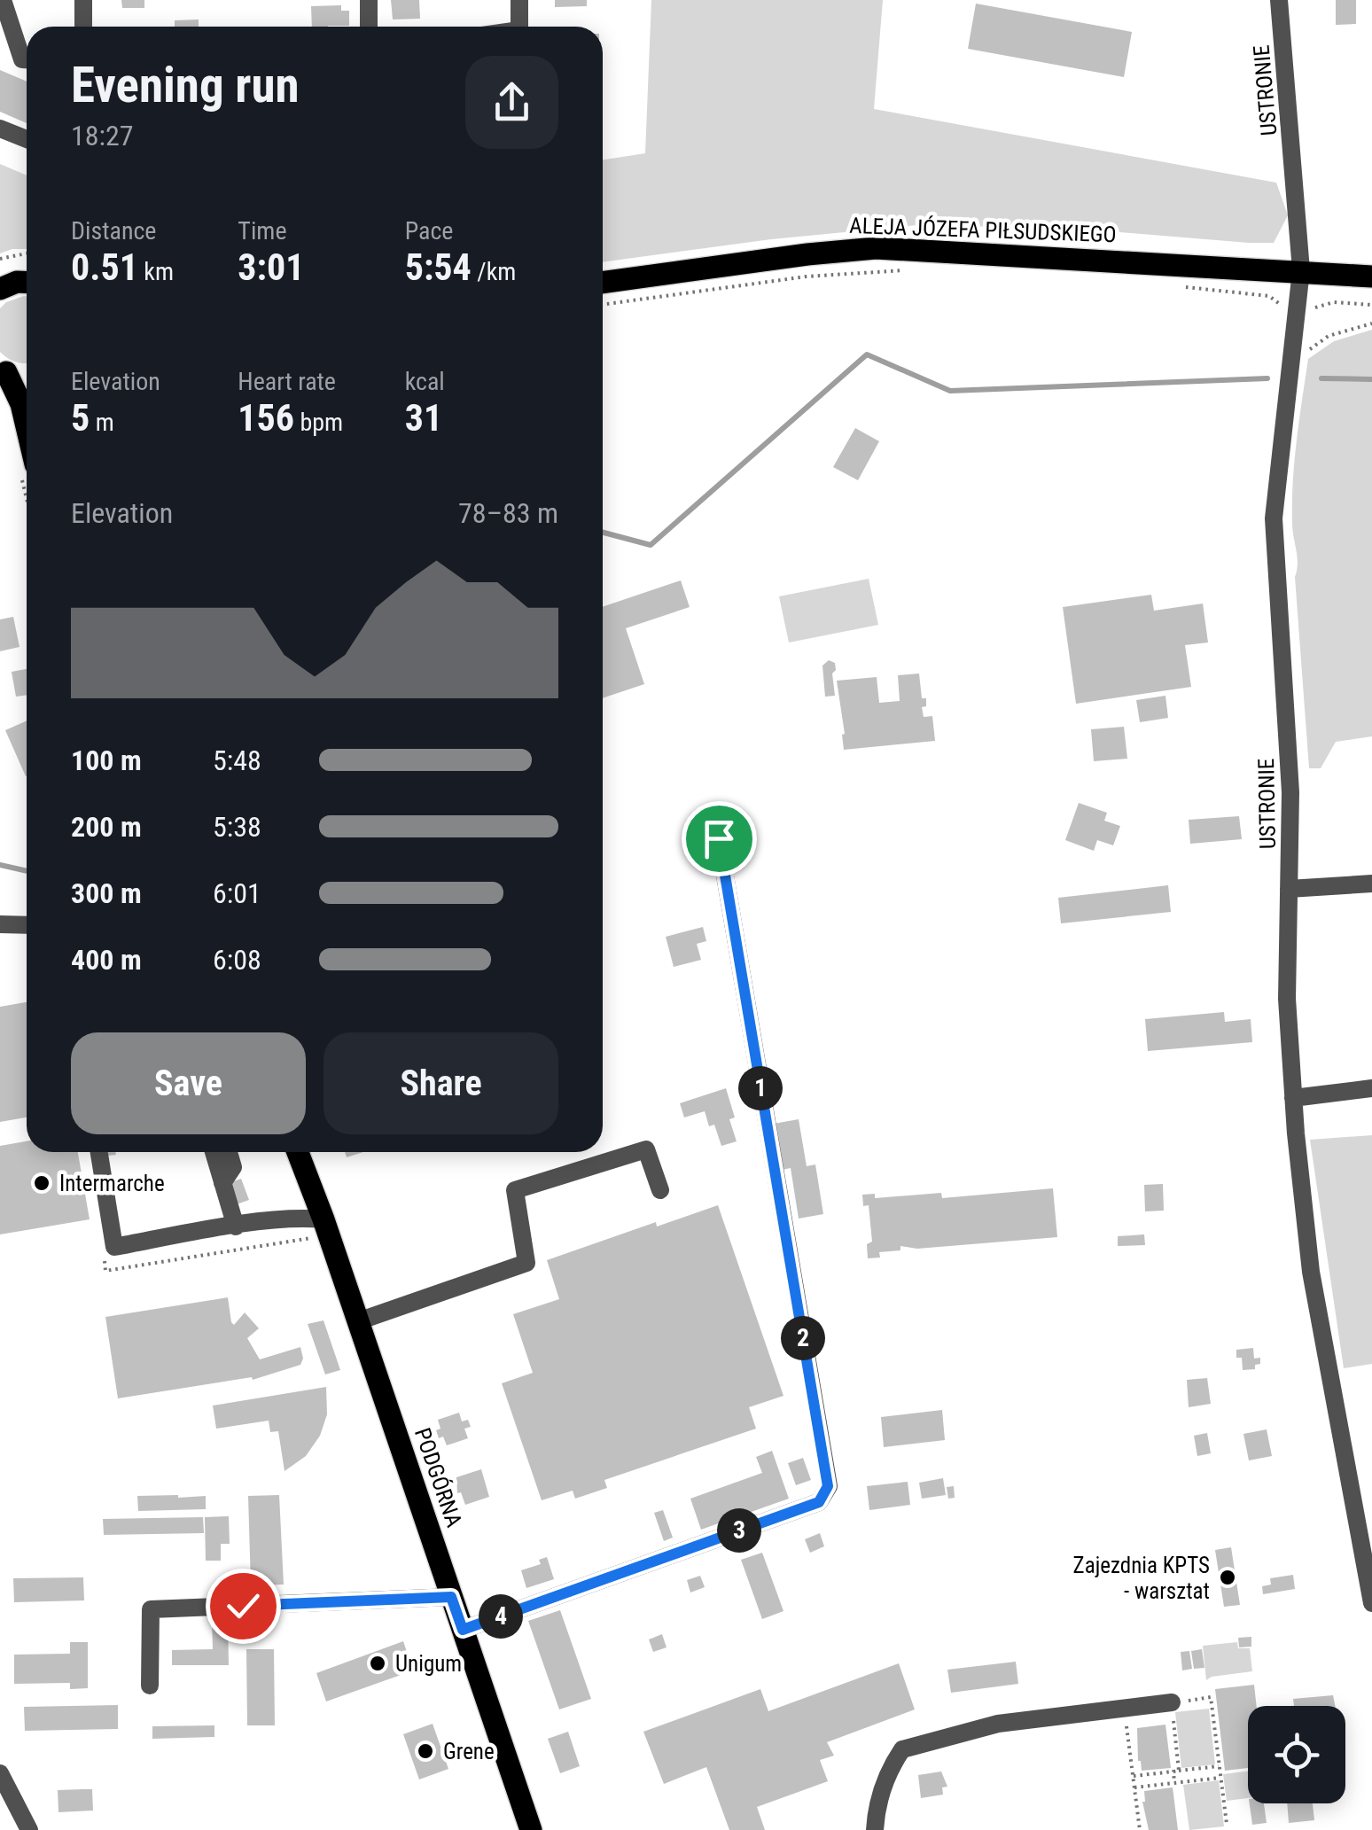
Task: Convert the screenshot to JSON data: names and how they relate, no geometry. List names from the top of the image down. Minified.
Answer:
{"streets":{"main road":["ALEJA JÓZEFA PIŁSUDSKIEGO","PODGÓRNA"],"street":["USTRONIE"]},"crossings":[["USTRONIE","ALEJA JÓZEFA PIŁSUDSKIEGO"]],"places":["Intermarche","Zajezdnia KPTS - warsztat","Unigum","Grene"],"page":{"heading":["Evening run","18:27"],"stats":[["Distance","0.51 km"],["Time","3:01"],["Pace","5:54 /km"],["Elevation","5 m"],["Heart rate","156 bpm"],["kcal","31"]],"chart":["Elevation","78–83 m"],"list":[{"name":"100 m","note":"5:48"},{"name":"200 m","note":"5:38"},{"name":"300 m","note":"6:01"},{"name":"400 m","note":"6:08"}],"buttons":["Save","Share"],"pins":["1","2","3","4"]}}
